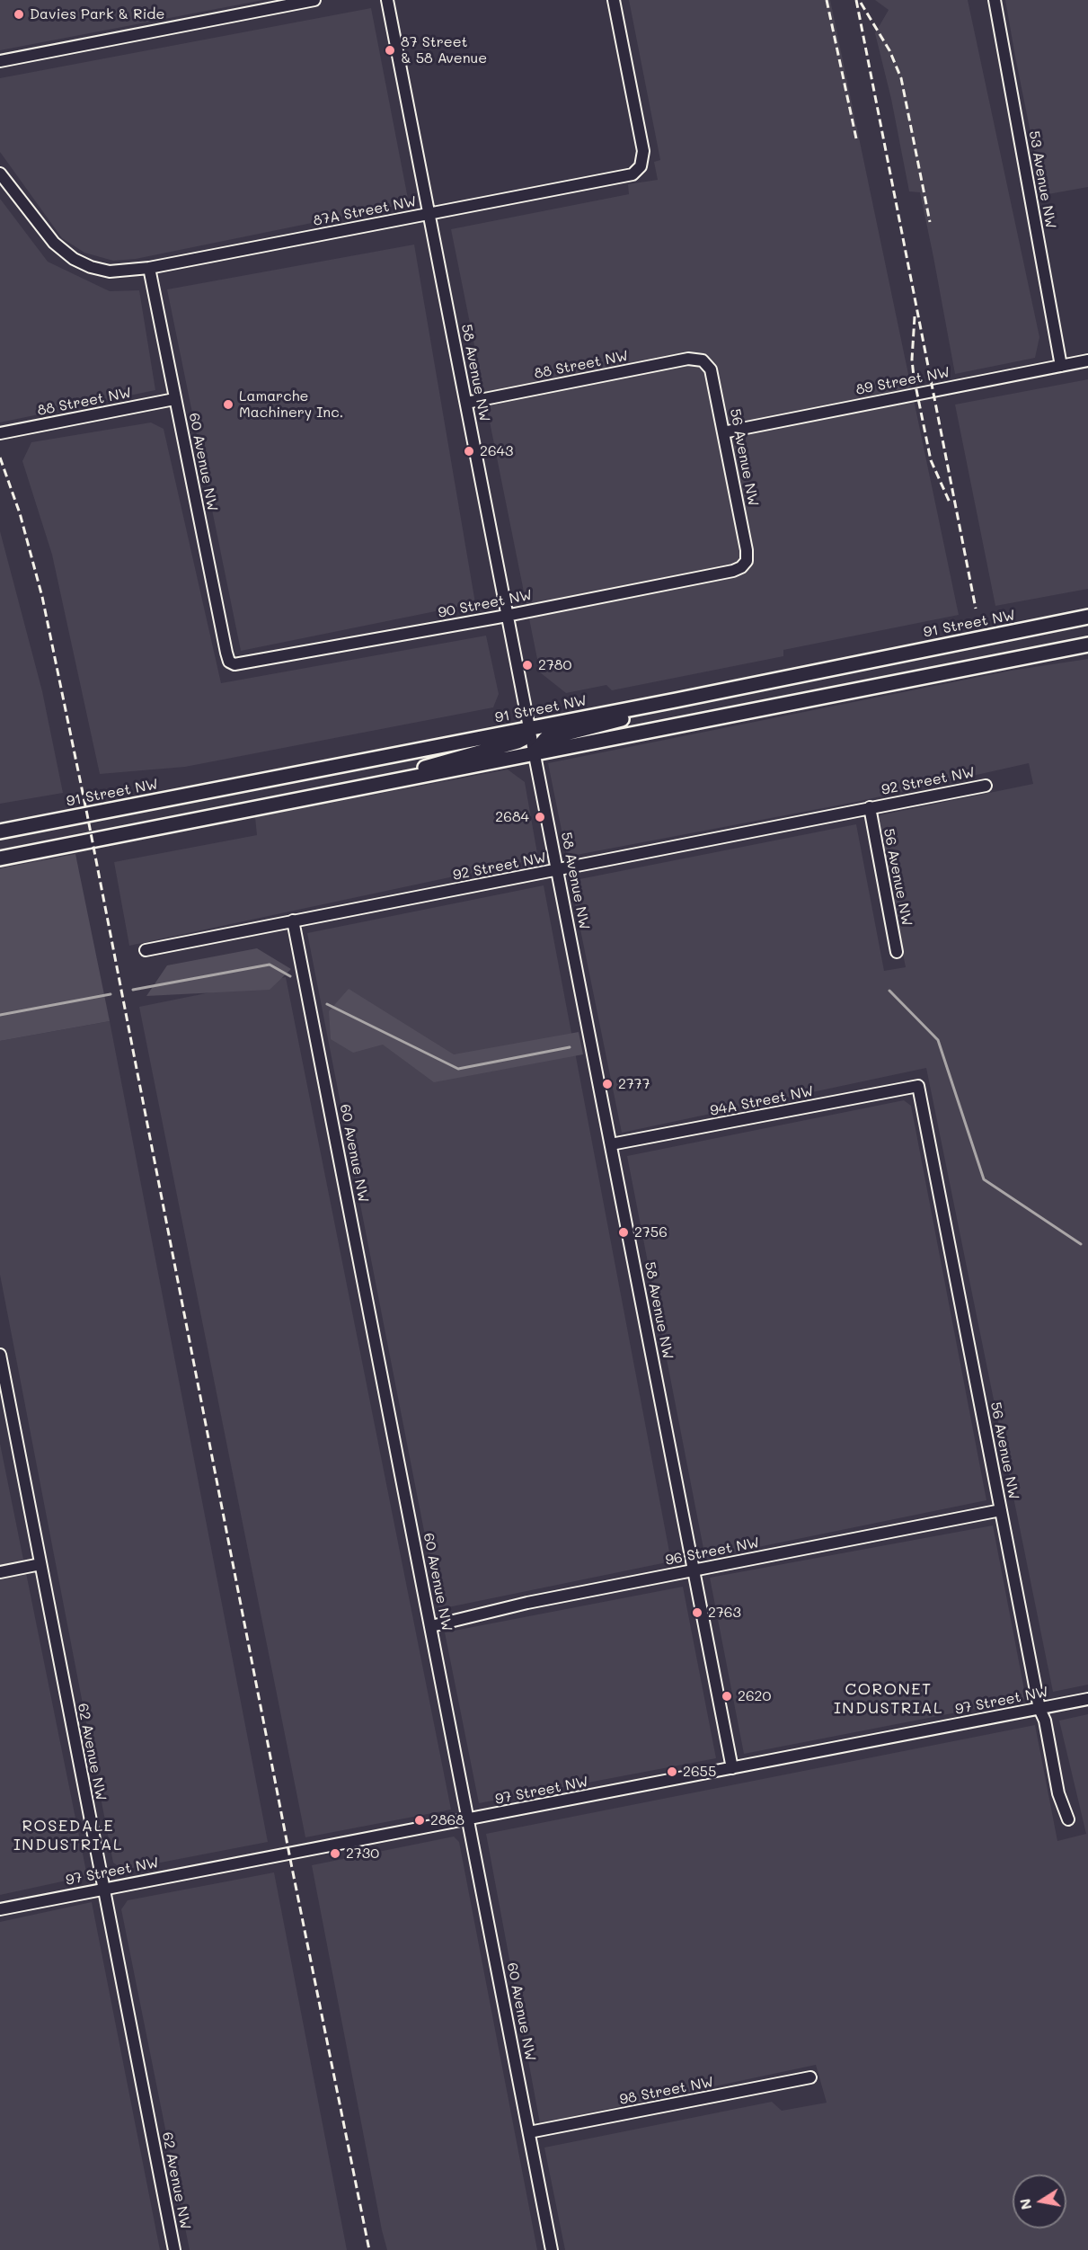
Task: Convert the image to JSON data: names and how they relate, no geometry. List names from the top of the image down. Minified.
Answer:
{"streets":{"main road":["91 Street NW"],"street":["53 Avenue NW","87A Street NW","88 Street NW","58 Avenue NW","89 Street NW","56 Avenue NW","60 Avenue NW","90 Street NW","92 Street NW","94A Street NW","96 Street NW","97 Street NW","62 Avenue NW","98 Street NW"]},"crossings":[["53 Avenue NW","89 Street NW"],["87A Street NW","58 Avenue NW"],["87A Street NW","60 Avenue NW"],["88 Street NW","58 Avenue NW"],["88 Street NW","56 Avenue NW"],["88 Street NW","60 Avenue NW"],["58 Avenue NW","90 Street NW"],["58 Avenue NW","91 Street NW"],["58 Avenue NW","92 Street NW"],["58 Avenue NW","94A Street NW"],["58 Avenue NW","96 Street NW"],["58 Avenue NW","97 Street NW"],["89 Street NW","56 Avenue NW"],["56 Avenue NW","90 Street NW"],["56 Avenue NW","92 Street NW"],["56 Avenue NW","94A Street NW"],["56 Avenue NW","96 Street NW"],["56 Avenue NW","97 Street NW"],["60 Avenue NW","90 Street NW"],["60 Avenue NW","92 Street NW"],["60 Avenue NW","96 Street NW"],["60 Avenue NW","97 Street NW"],["60 Avenue NW","98 Street NW"],["97 Street NW","62 Avenue NW"]],"districts":["CORONET INDUSTRIAL","ROSEDALE INDUSTRIAL"],"places":["Davies Park & Ride","87 Street & 58 Avenue","Lamarche Machinery Inc.","2643","2780","2684","2777","2756","2763","2620","2655","2868","2730"],"north":"left"}
